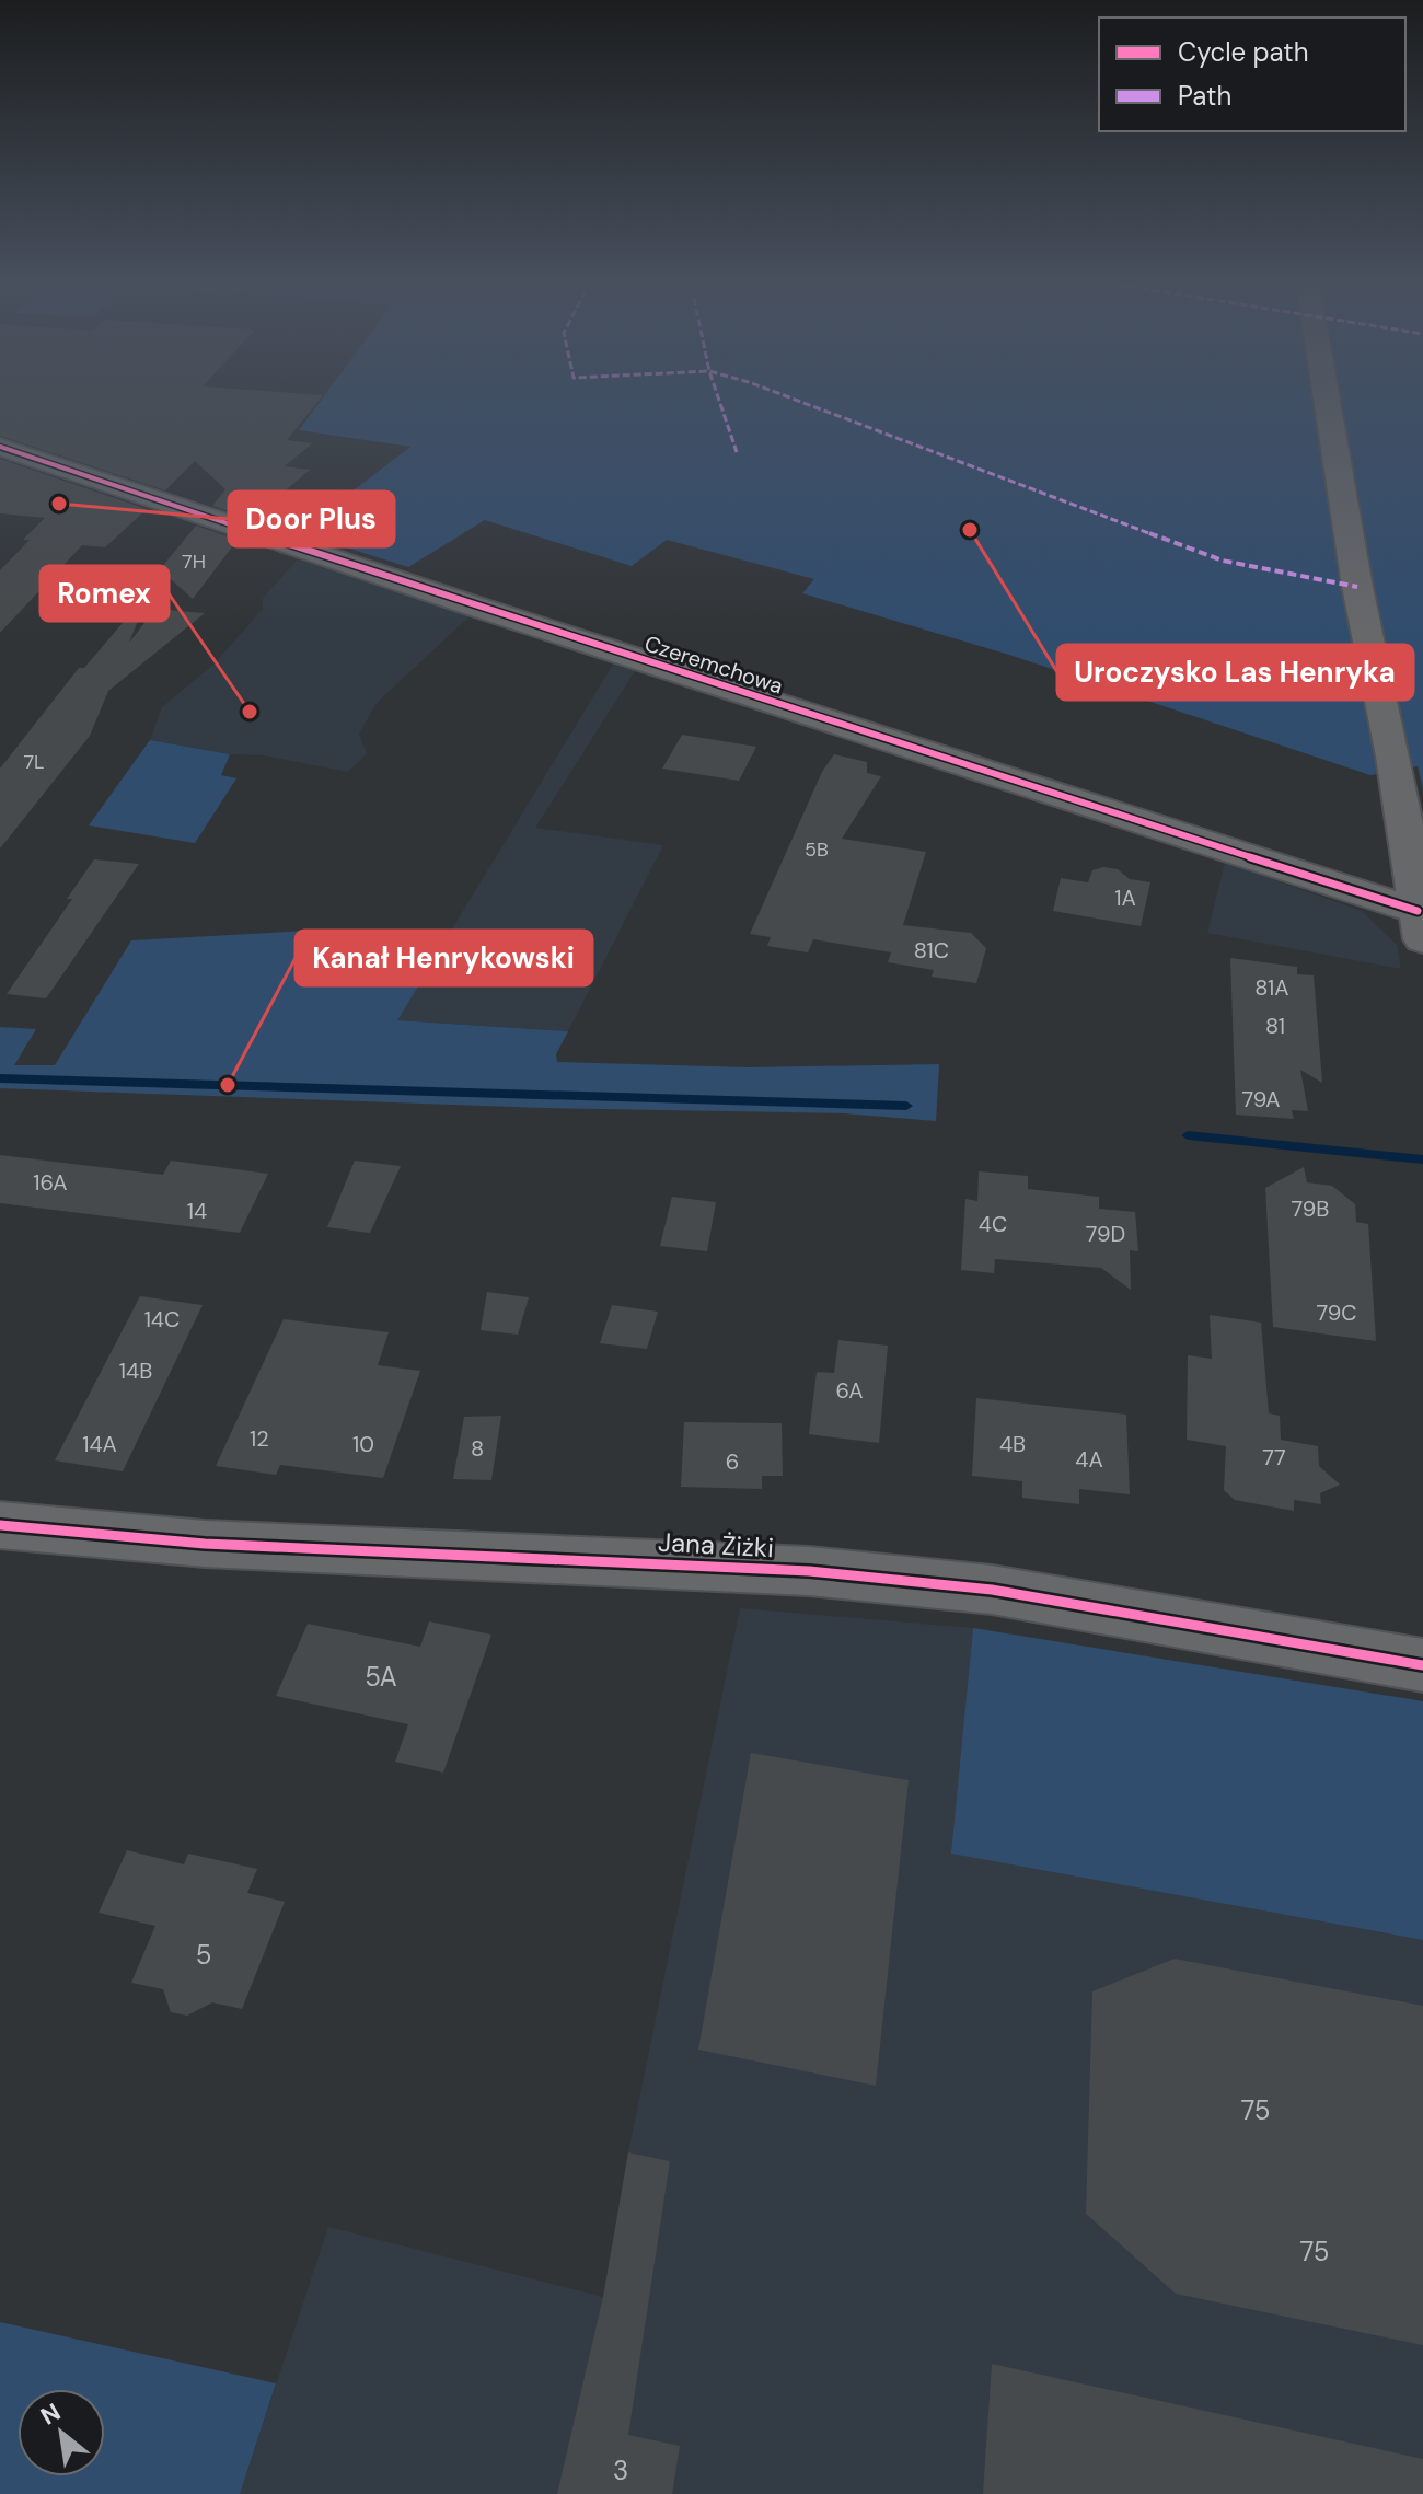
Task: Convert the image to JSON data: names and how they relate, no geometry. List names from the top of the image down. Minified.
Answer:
{"streets":{"street":["Czeremchowa","Jana Żiżki"]},"places":["Door Plus","Uroczysko Las Henryka","Romex","Kanał Henrykowski"],"house_numbers":["7H","7L","5B","1A","81C","81A","81","79A","16A","79B","14","4C","79D","79C","14C","14B","6A","12","14A","10","4B","8","77","4A","6","5A","5","75","75","3"],"legend":["Cycle path","Path"],"north":"top left"}
